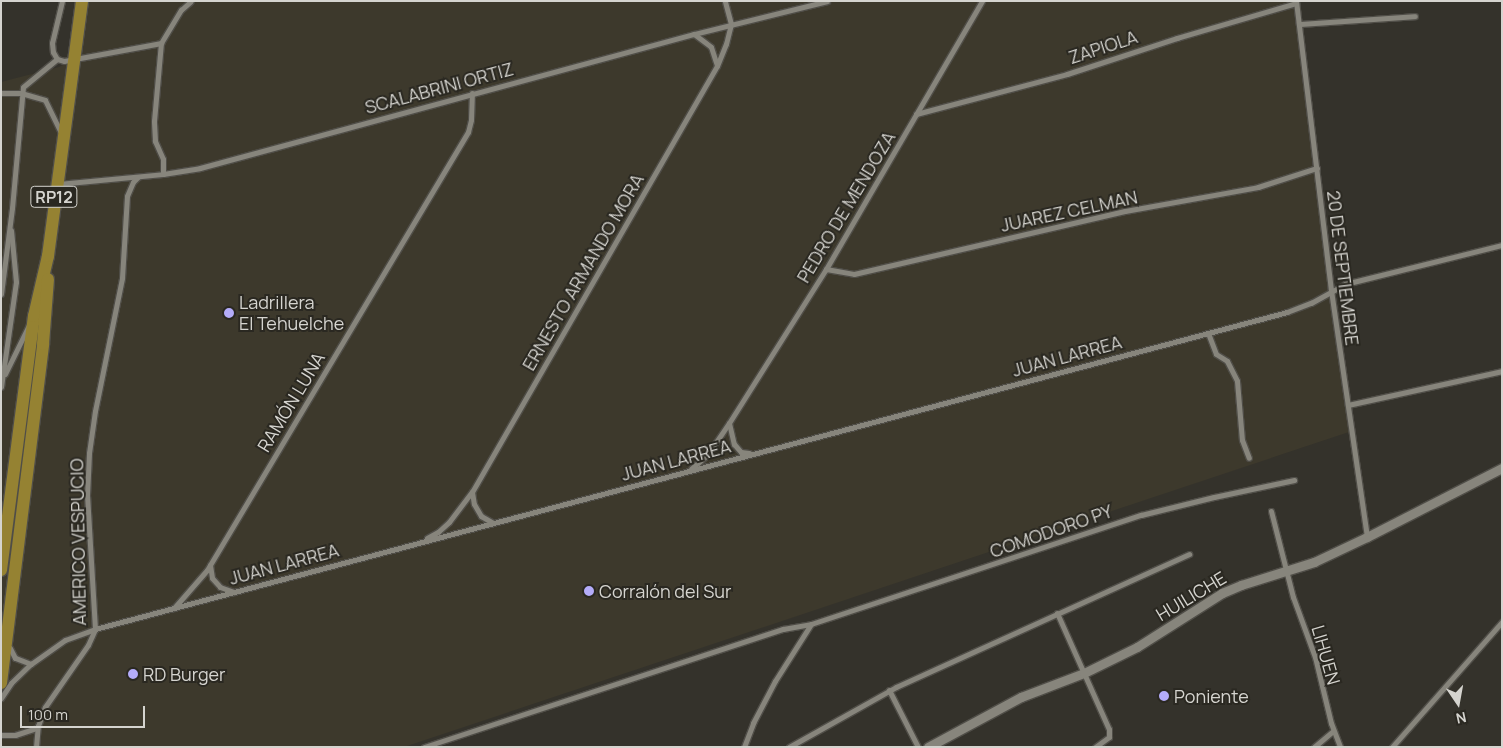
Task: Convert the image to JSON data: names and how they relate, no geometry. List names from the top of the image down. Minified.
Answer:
{"streets":{"main road":["RP12"],"street":["ZAPIOLA","SCALABRINI ORTIZ","PEDRO DE MENDOZA","JUAREZ CELMAN","20 DE SEPTIEMBRE","ERNESTO ARMANDO MORA","JUAN LARREA","RAMÓN LUNA","COMODORO PY","AMERICO VESPUCIO","HUILICHE","LIHUEN"]},"crossings":[["ZAPIOLA","PEDRO DE MENDOZA"],["ZAPIOLA","20 DE SEPTIEMBRE"],["SCALABRINI ORTIZ","RP12"],["SCALABRINI ORTIZ","ERNESTO ARMANDO MORA"],["SCALABRINI ORTIZ","RAMÓN LUNA"],["SCALABRINI ORTIZ","AMERICO VESPUCIO"],["PEDRO DE MENDOZA","JUAREZ CELMAN"],["PEDRO DE MENDOZA","JUAN LARREA"],["JUAREZ CELMAN","20 DE SEPTIEMBRE"],["20 DE SEPTIEMBRE","JUAN LARREA"],["20 DE SEPTIEMBRE","HUILICHE"],["ERNESTO ARMANDO MORA","JUAN LARREA"],["JUAN LARREA","RAMÓN LUNA"],["JUAN LARREA","AMERICO VESPUCIO"],["HUILICHE","LIHUEN"]],"places":["Ladrillera El Tehuelche","Corralón del Sur","RD Burger","Poniente"],"scale_bar":"100 m","north":"bottom"}
